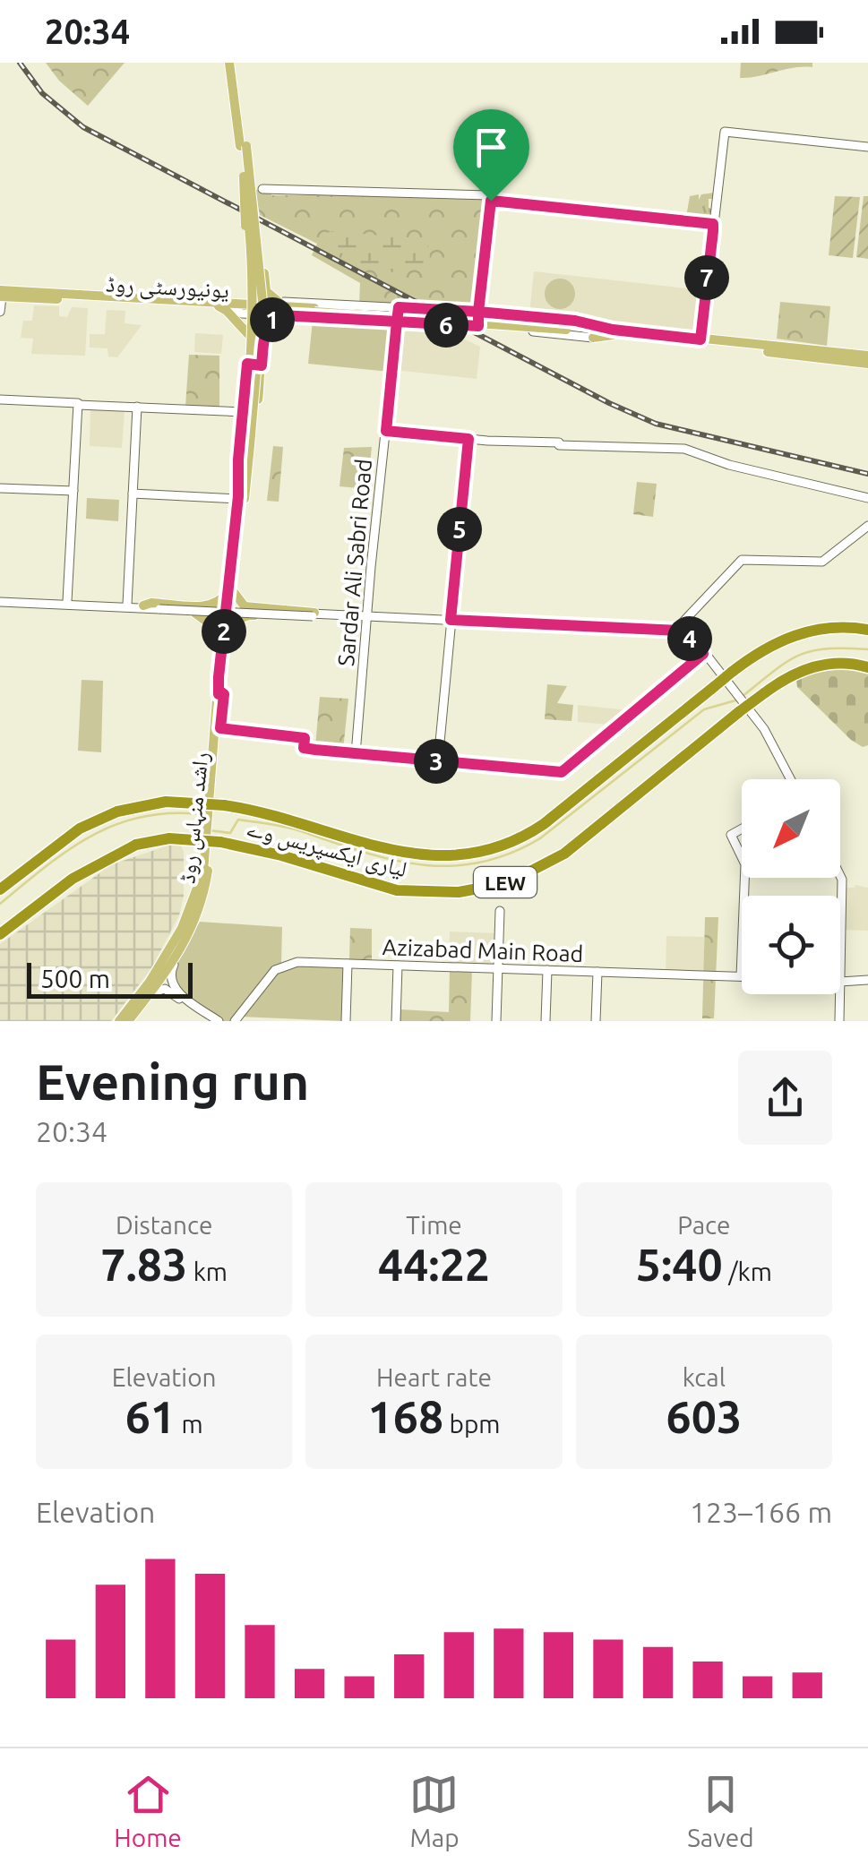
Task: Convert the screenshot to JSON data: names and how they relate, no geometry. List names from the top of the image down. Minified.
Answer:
{"streets":{"highway":["لیاری ایکسپریس وے","LEW"],"main road":["یونیورسٹی روڈ","راشد منہاس روڈ"],"street":["Sardar Ali Sabri Road","Azizabad Main Road"]},"scale_bar":"500 m","north":"bottom left","page":{"status":"20:34","pins":["7","1","6","5","2","4","3"],"scale":"500 m","heading":["Evening run","20:34"],"stats":[["Distance","7.83 km"],["Time","44:22"],["Pace","5:40 /km"],["Elevation","61 m"],["Heart rate","168 bpm"],["kcal","603"]],"chart":["Elevation","123–166 m"],"tabs":["Home","Map","Saved"]}}
